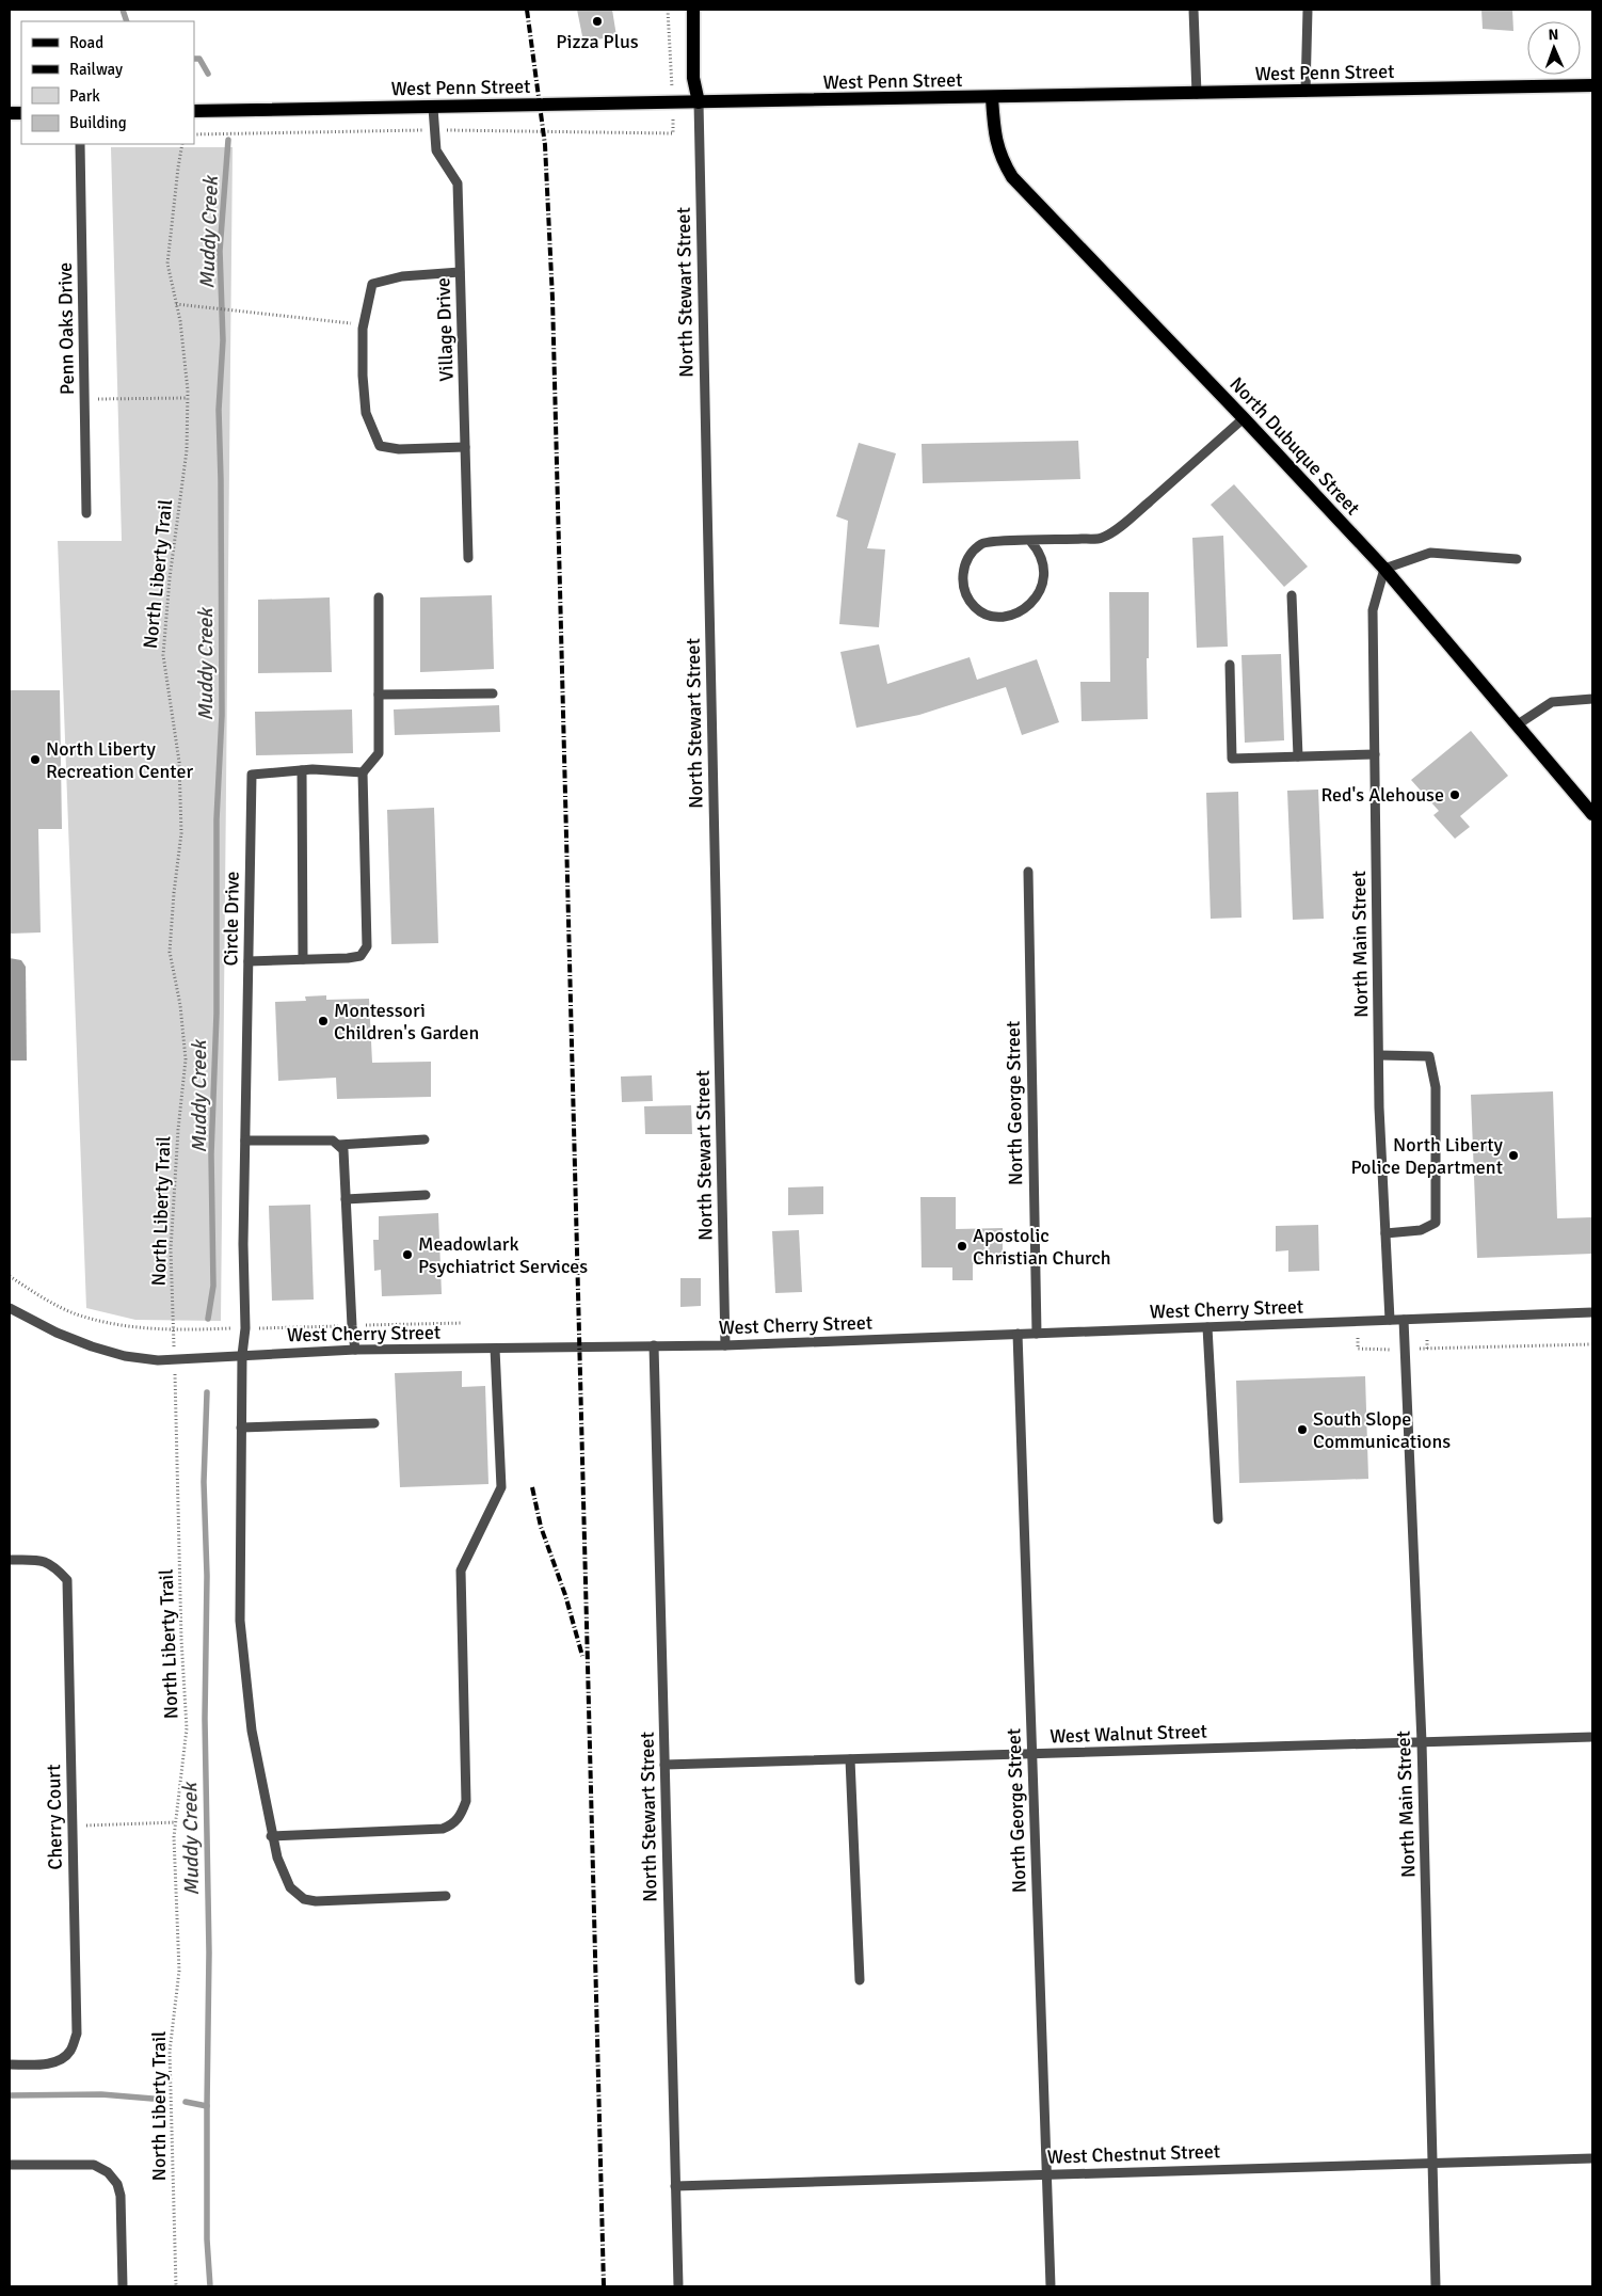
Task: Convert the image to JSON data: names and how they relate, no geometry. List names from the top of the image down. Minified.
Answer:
{"streets":{"main road":["West Penn Street","North Dubuque Street"],"street":["North Stewart Street","Penn Oaks Drive","Village Drive","Circle Drive","North Main Street","North George Street","West Cherry Street","West Walnut Street","Cherry Court","West Chestnut Street"],"path":["North Liberty Trail"]},"crossings":[["West Penn Street","North Stewart Street"],["West Penn Street","Village Drive"],["West Penn Street","North Dubuque Street"],["North Stewart Street","West Cherry Street"],["North Stewart Street","West Walnut Street"],["North Stewart Street","West Chestnut Street"],["North Dubuque Street","North Main Street"],["North Liberty Trail","West Cherry Street"],["Circle Drive","West Cherry Street"],["North Main Street","West Cherry Street"],["North Main Street","West Walnut Street"],["North Main Street","West Chestnut Street"],["North George Street","West Cherry Street"],["North George Street","West Walnut Street"],["North George Street","West Chestnut Street"]],"water":["Muddy Creek"],"places":["Pizza Plus","North Liberty Recreation Center","Red's Alehouse","Montessori Children's Garden","North Liberty Police Department","Apostolic Christian Church","Meadowlark Psychiatrict Services","South Slope Communications"],"legend":["Road","Railway","Park","Building"],"north":"top"}
